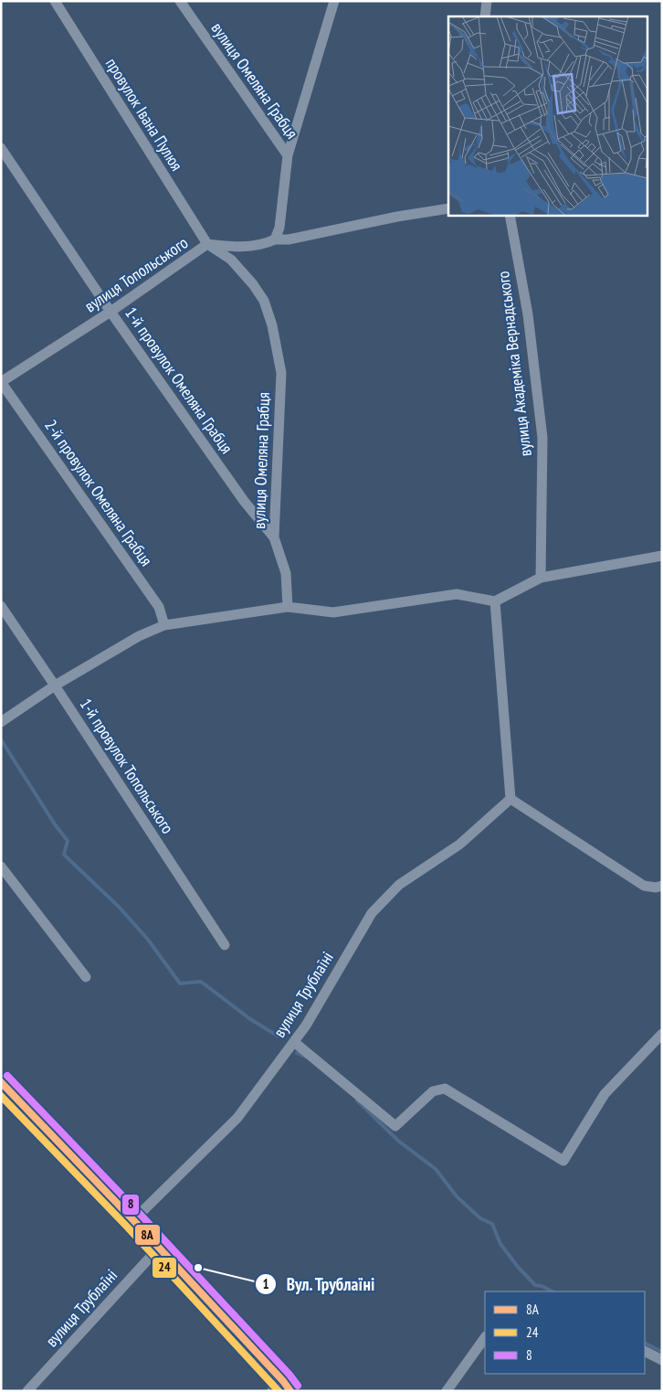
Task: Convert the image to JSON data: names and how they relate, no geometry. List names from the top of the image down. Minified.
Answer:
{"streets":{"street":["вулиця Омеляна Грабця","провулок Івана Пулюя","вулиця Топольського","вулиця Академіка Вернадського","1-й провулок Омеляна Грабця","2-й провулок Омеляна Грабця","1-й провулок Топольського","вулиця Трублаїні"]},"crossings":[["вулиця Омеляна Грабця","провулок Івана Пулюя"],["вулиця Омеляна Грабця","вулиця Топольського"],["вулиця Омеляна Грабця","1-й провулок Омеляна Грабця"],["провулок Івана Пулюя","вулиця Топольського"],["вулиця Топольського","1-й провулок Омеляна Грабця"],["вулиця Топольського","2-й провулок Омеляна Грабця"]],"places":["Вул. Трублаїні"],"lines":["transit line 8","transit line 8А","transit line 24"],"legend":["8А","24","8"]}
